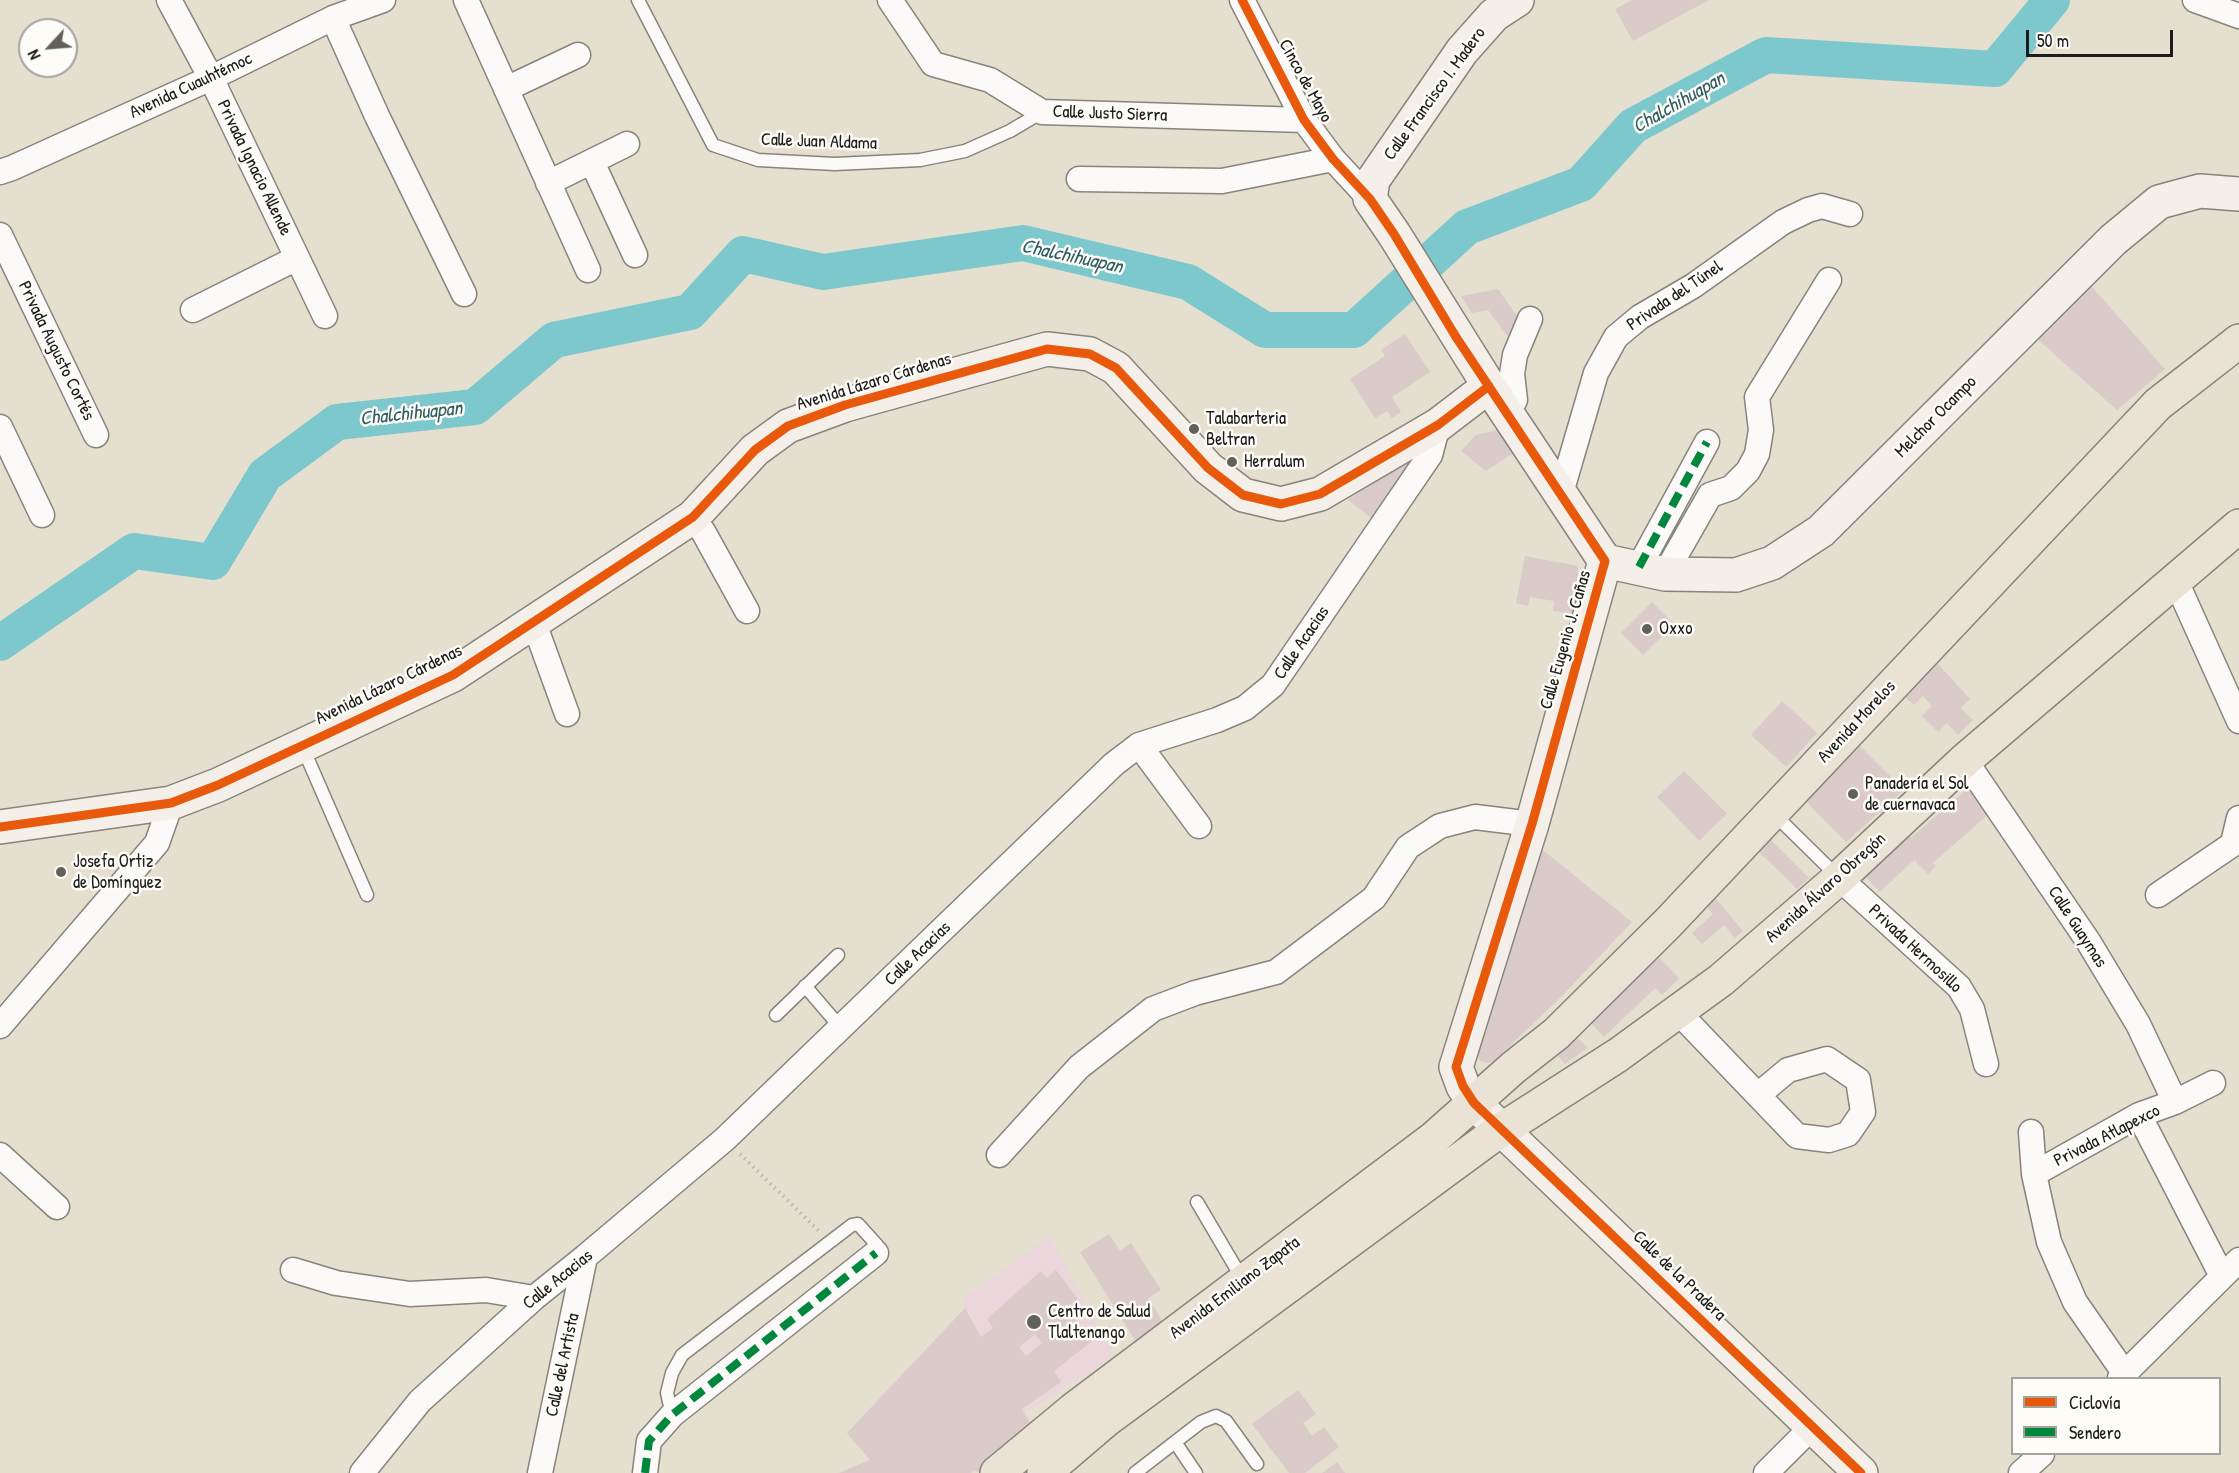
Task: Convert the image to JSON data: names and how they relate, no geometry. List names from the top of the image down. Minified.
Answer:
{"streets":{"main road":["Avenida Morelos","Avenida Álvaro Obregón","Avenida Emiliano Zapata"],"street":["Cinco de Mayo","Avenida Cuauhtémoc","Calle Francisco I. Madero","Calle Justo Sierra","Privada Ignacio Allende","Privada del Túnel","Privada Augusto Cortés","Avenida Lázaro Cárdenas","Melchor Ocampo","Calle Eugenio J. Cañas","Calle Acacias","Calle Guaymas","Privada Hermosillo","Privada Atlapexco","Calle de la Pradera","Calle del Artista"],"lane":["Calle Juan Aldama"]},"crossings":[["Cinco de Mayo","Calle Francisco I. Madero"],["Cinco de Mayo","Calle Justo Sierra"],["Cinco de Mayo","Calle Eugenio J. Cañas"],["Avenida Cuauhtémoc","Privada Ignacio Allende"],["Calle Francisco I. Madero","Calle Eugenio J. Cañas"],["Calle Justo Sierra","Calle Juan Aldama"],["Privada del Túnel","Calle Eugenio J. Cañas"],["Avenida Lázaro Cárdenas","Calle Eugenio J. Cañas"],["Avenida Lázaro Cárdenas","Calle Acacias"],["Melchor Ocampo","Calle Eugenio J. Cañas"],["Calle Eugenio J. Cañas","Avenida Morelos"],["Calle Eugenio J. Cañas","Calle de la Pradera"],["Calle Eugenio J. Cañas","Avenida Emiliano Zapata"],["Calle Acacias","Calle del Artista"],["Avenida Morelos","Calle de la Pradera"],["Avenida Morelos","Avenida Emiliano Zapata"],["Avenida Álvaro Obregón","Calle Guaymas"],["Avenida Álvaro Obregón","Privada Hermosillo"],["Avenida Álvaro Obregón","Calle de la Pradera"],["Avenida Álvaro Obregón","Avenida Emiliano Zapata"],["Calle Guaymas","Privada Atlapexco"],["Calle de la Pradera","Avenida Emiliano Zapata"]],"water":["Chalchihuapan"],"places":["Talabarteria Beltran","Herralum","Oxxo","Panadería el Sol de cuernavaca","Josefa Ortiz de Domínguez","Centro de Salud Tlaltenango"],"legend":["Ciclovía","Sendero"],"scale_bar":"50 m","north":"bottom left"}
